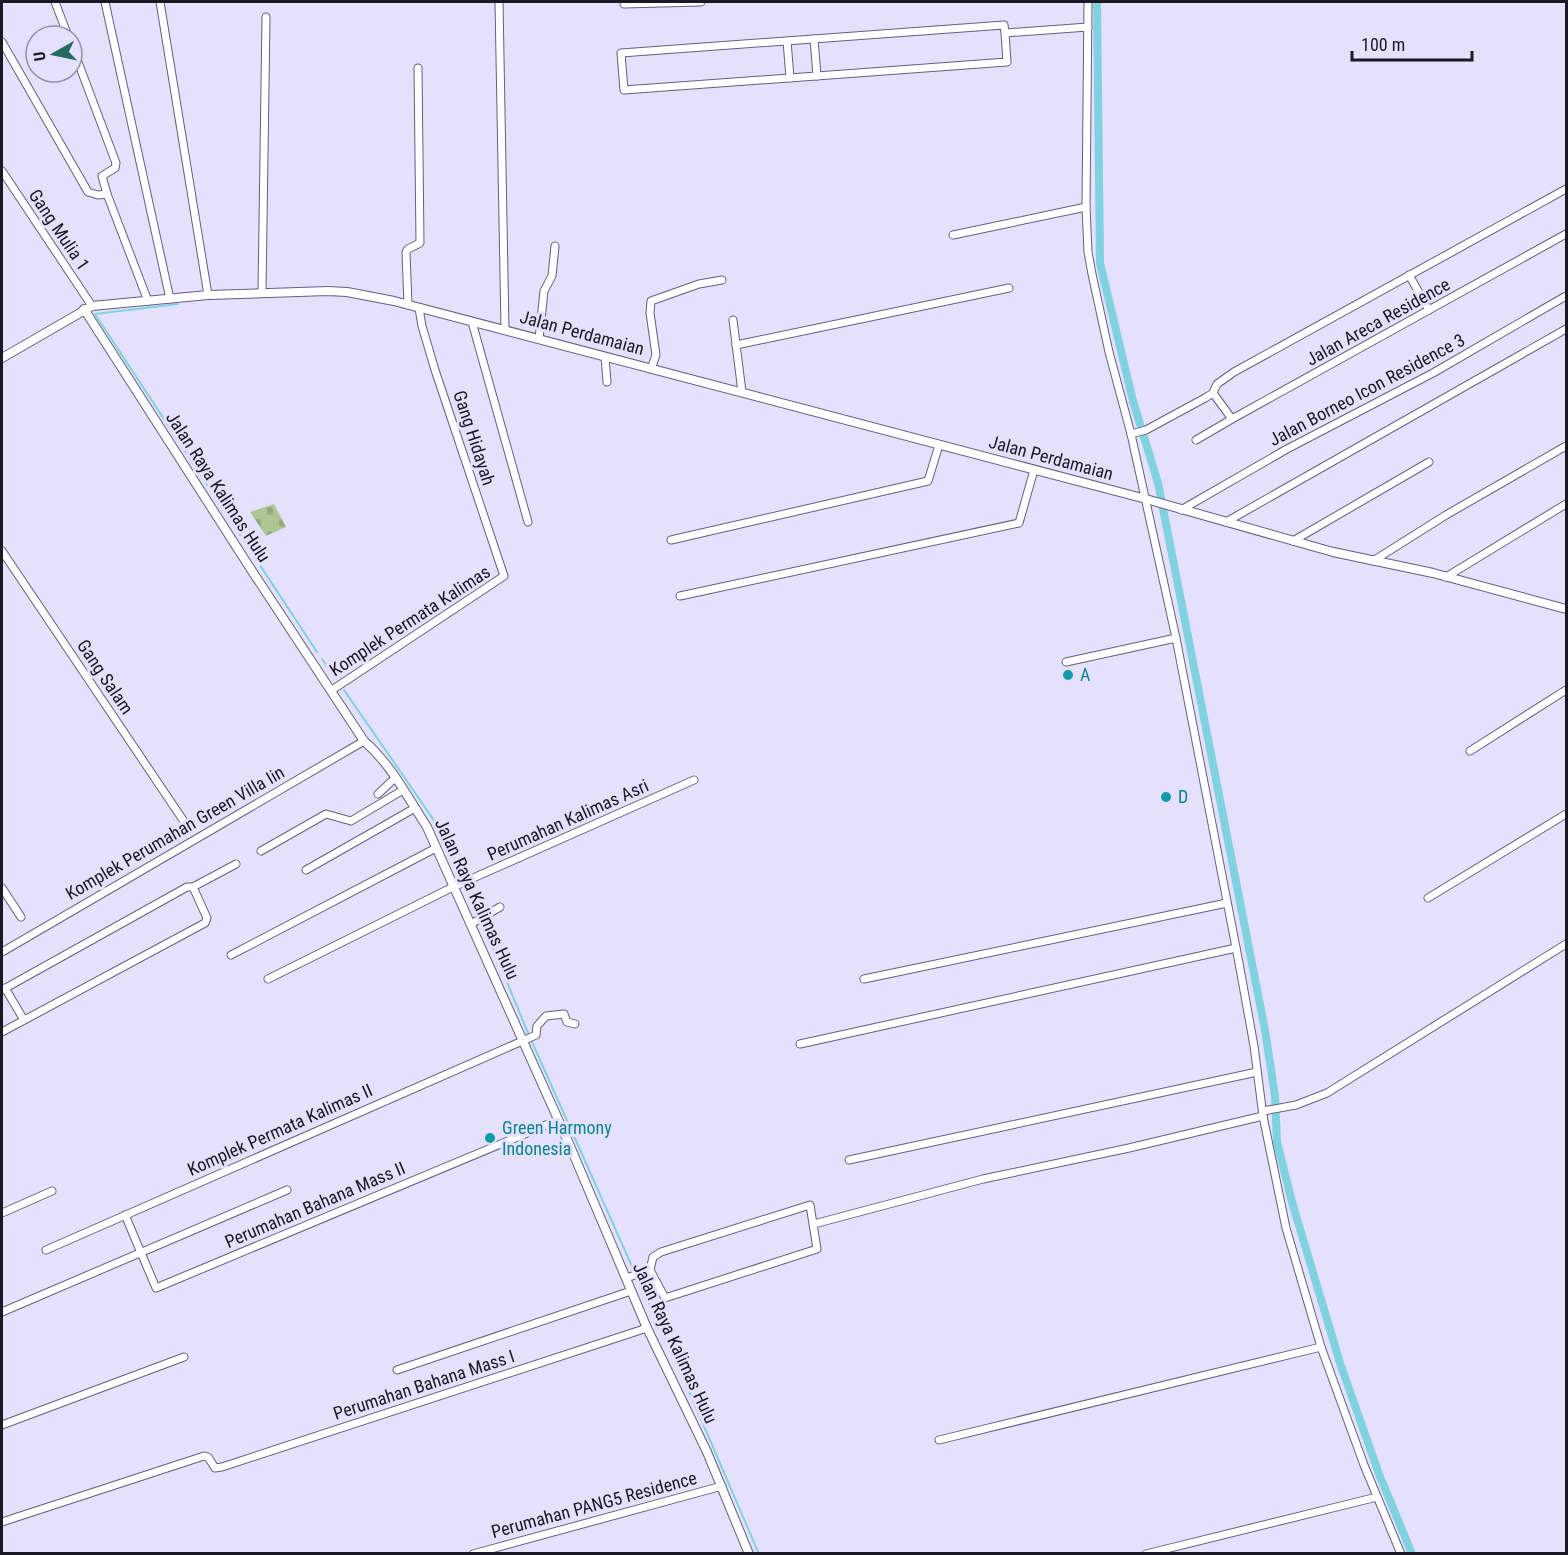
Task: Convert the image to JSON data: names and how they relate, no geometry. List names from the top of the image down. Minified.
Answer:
{"streets":{"street":["Gang Mulia 1","Jalan Areca Residence","Jalan Perdamaian","Jalan Borneo Icon Residence 3","Gang Hidayah","Jalan Raya Kalimas Hulu","Komplek Permata Kalimas","Gang Salam","Perumahan Kalimas Asri","Komplek Perumahan Green Villa Iin","Komplek Permata Kalimas II","Perumahan Bahana Mass II","Perumahan Bahana Mass I","Perumahan PANG5 Residence"]},"crossings":[["Gang Mulia 1","Jalan Perdamaian"],["Gang Mulia 1","Jalan Raya Kalimas Hulu"],["Jalan Perdamaian","Jalan Borneo Icon Residence 3"],["Jalan Perdamaian","Gang Hidayah"],["Jalan Perdamaian","Jalan Raya Kalimas Hulu"],["Gang Hidayah","Komplek Permata Kalimas"],["Jalan Raya Kalimas Hulu","Komplek Permata Kalimas"],["Jalan Raya Kalimas Hulu","Perumahan Kalimas Asri"],["Jalan Raya Kalimas Hulu","Komplek Perumahan Green Villa Iin"],["Jalan Raya Kalimas Hulu","Komplek Permata Kalimas II"],["Jalan Raya Kalimas Hulu","Perumahan Bahana Mass II"],["Jalan Raya Kalimas Hulu","Perumahan Bahana Mass I"],["Jalan Raya Kalimas Hulu","Perumahan PANG5 Residence"],["Komplek Permata Kalimas II","Perumahan Bahana Mass II"]],"places":["A","D","Green Harmony Indonesia"],"scale_bar":"100 m","north":"left"}
